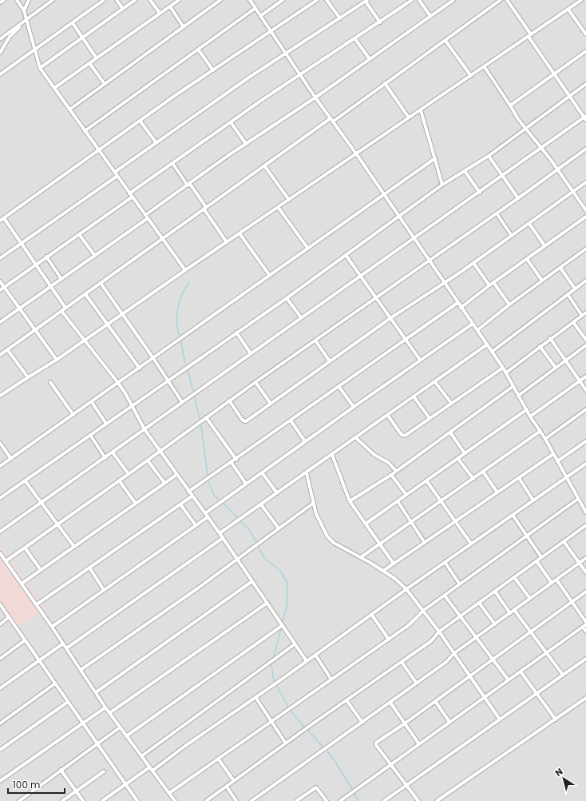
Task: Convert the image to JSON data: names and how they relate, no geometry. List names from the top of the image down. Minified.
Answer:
{"scale_bar":"100 m","north":"top left"}
